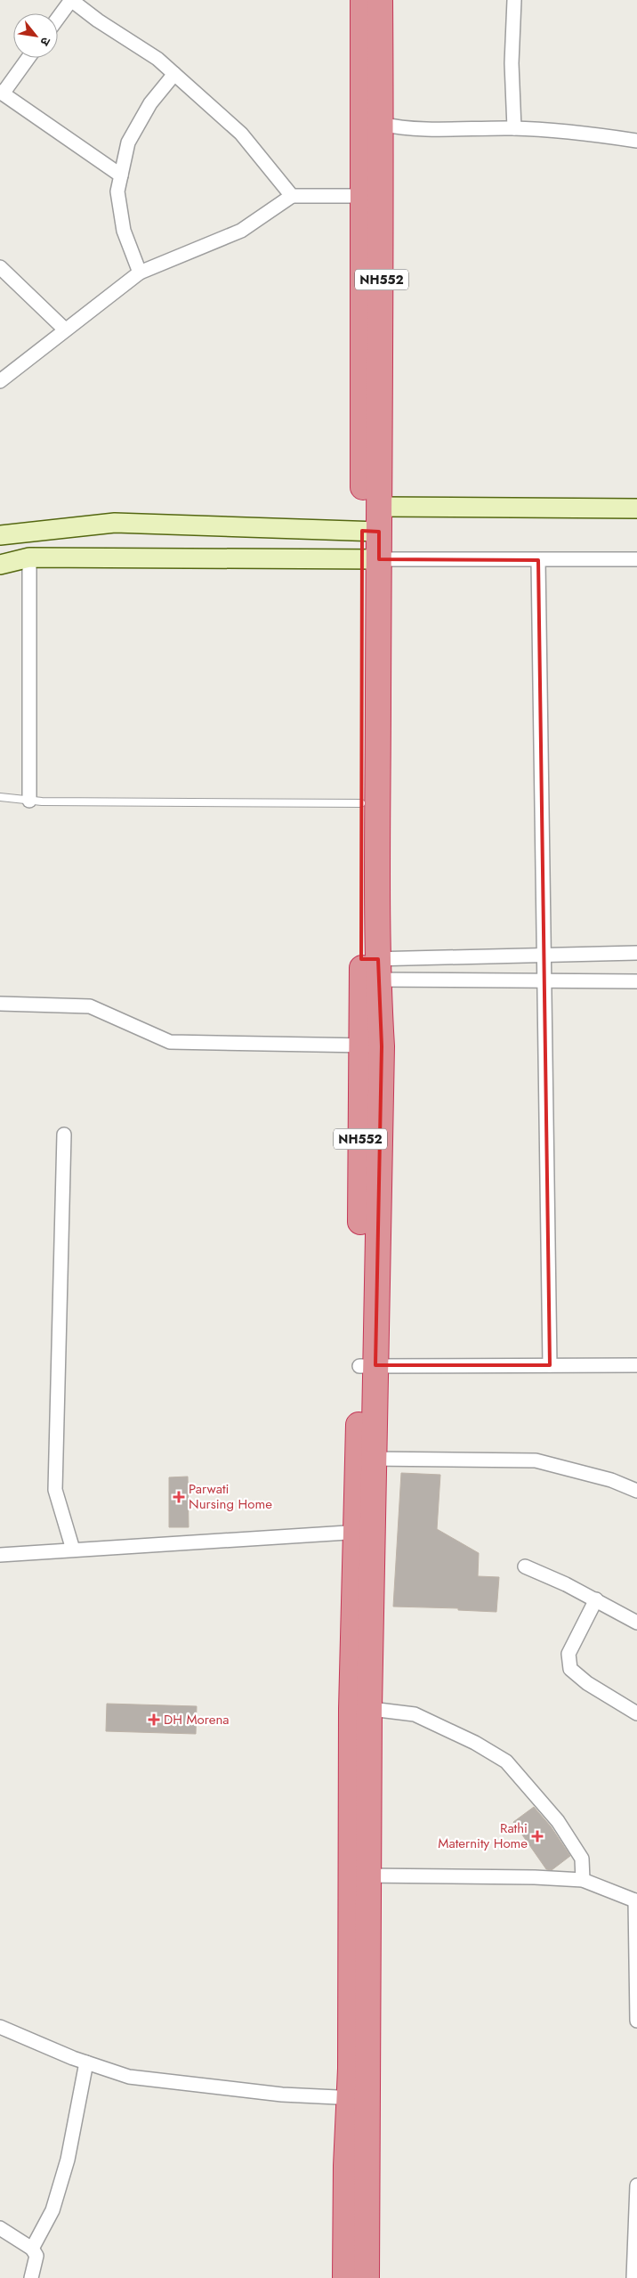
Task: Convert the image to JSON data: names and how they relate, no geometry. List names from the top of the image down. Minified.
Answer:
{"streets":{"highway":["NH552"]},"places":{"health":["Parwati Nursing Home","DH Morena","Rathi Maternity Home"]},"north":"bottom right"}
